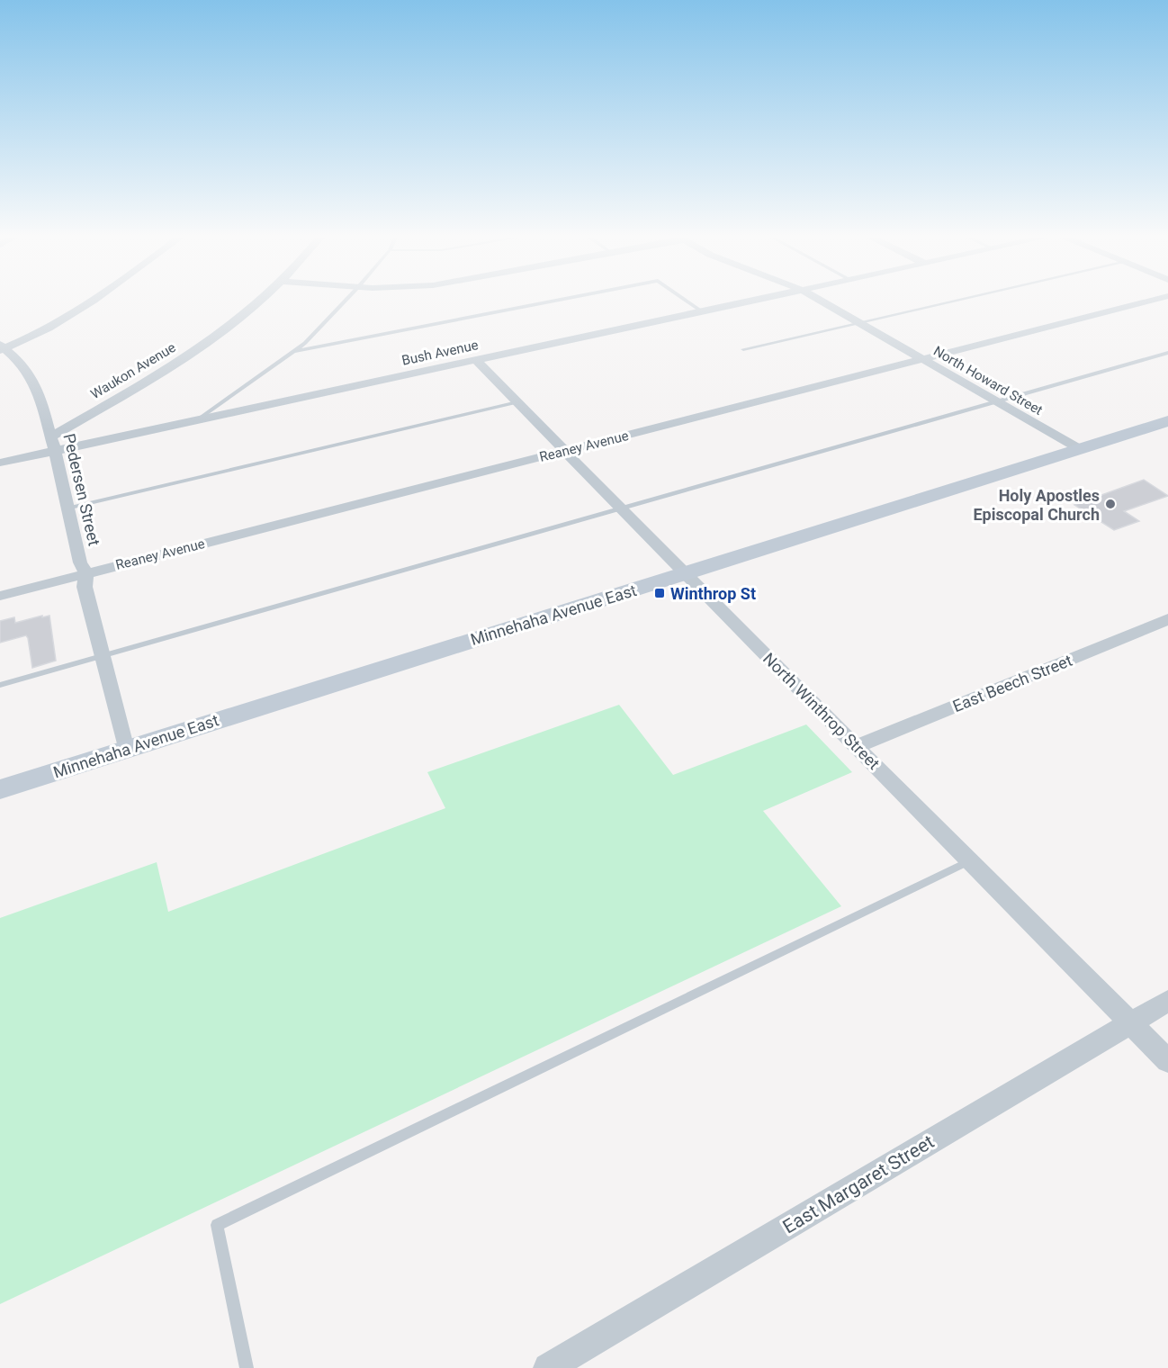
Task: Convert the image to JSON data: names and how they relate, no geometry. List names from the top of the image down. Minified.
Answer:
{"streets":{"main road":["Minnehaha Avenue East"],"street":["Bush Avenue","Waukon Avenue","North Howard Street","Reaney Avenue","Pedersen Street","East Beech Street","North Winthrop Street","East Margaret Street"]},"crossings":[["Bush Avenue","Waukon Avenue"],["Bush Avenue","Pedersen Street"],["Bush Avenue","North Winthrop Street"],["Waukon Avenue","Pedersen Street"],["North Howard Street","Reaney Avenue"],["North Howard Street","Minnehaha Avenue East"],["Reaney Avenue","Pedersen Street"],["Reaney Avenue","North Winthrop Street"],["Pedersen Street","Minnehaha Avenue East"],["Minnehaha Avenue East","North Winthrop Street"],["East Beech Street","North Winthrop Street"],["North Winthrop Street","East Margaret Street"]],"places":{"other":["Holy Apostles Episcopal Church"],"transit":["Winthrop St"]}}
